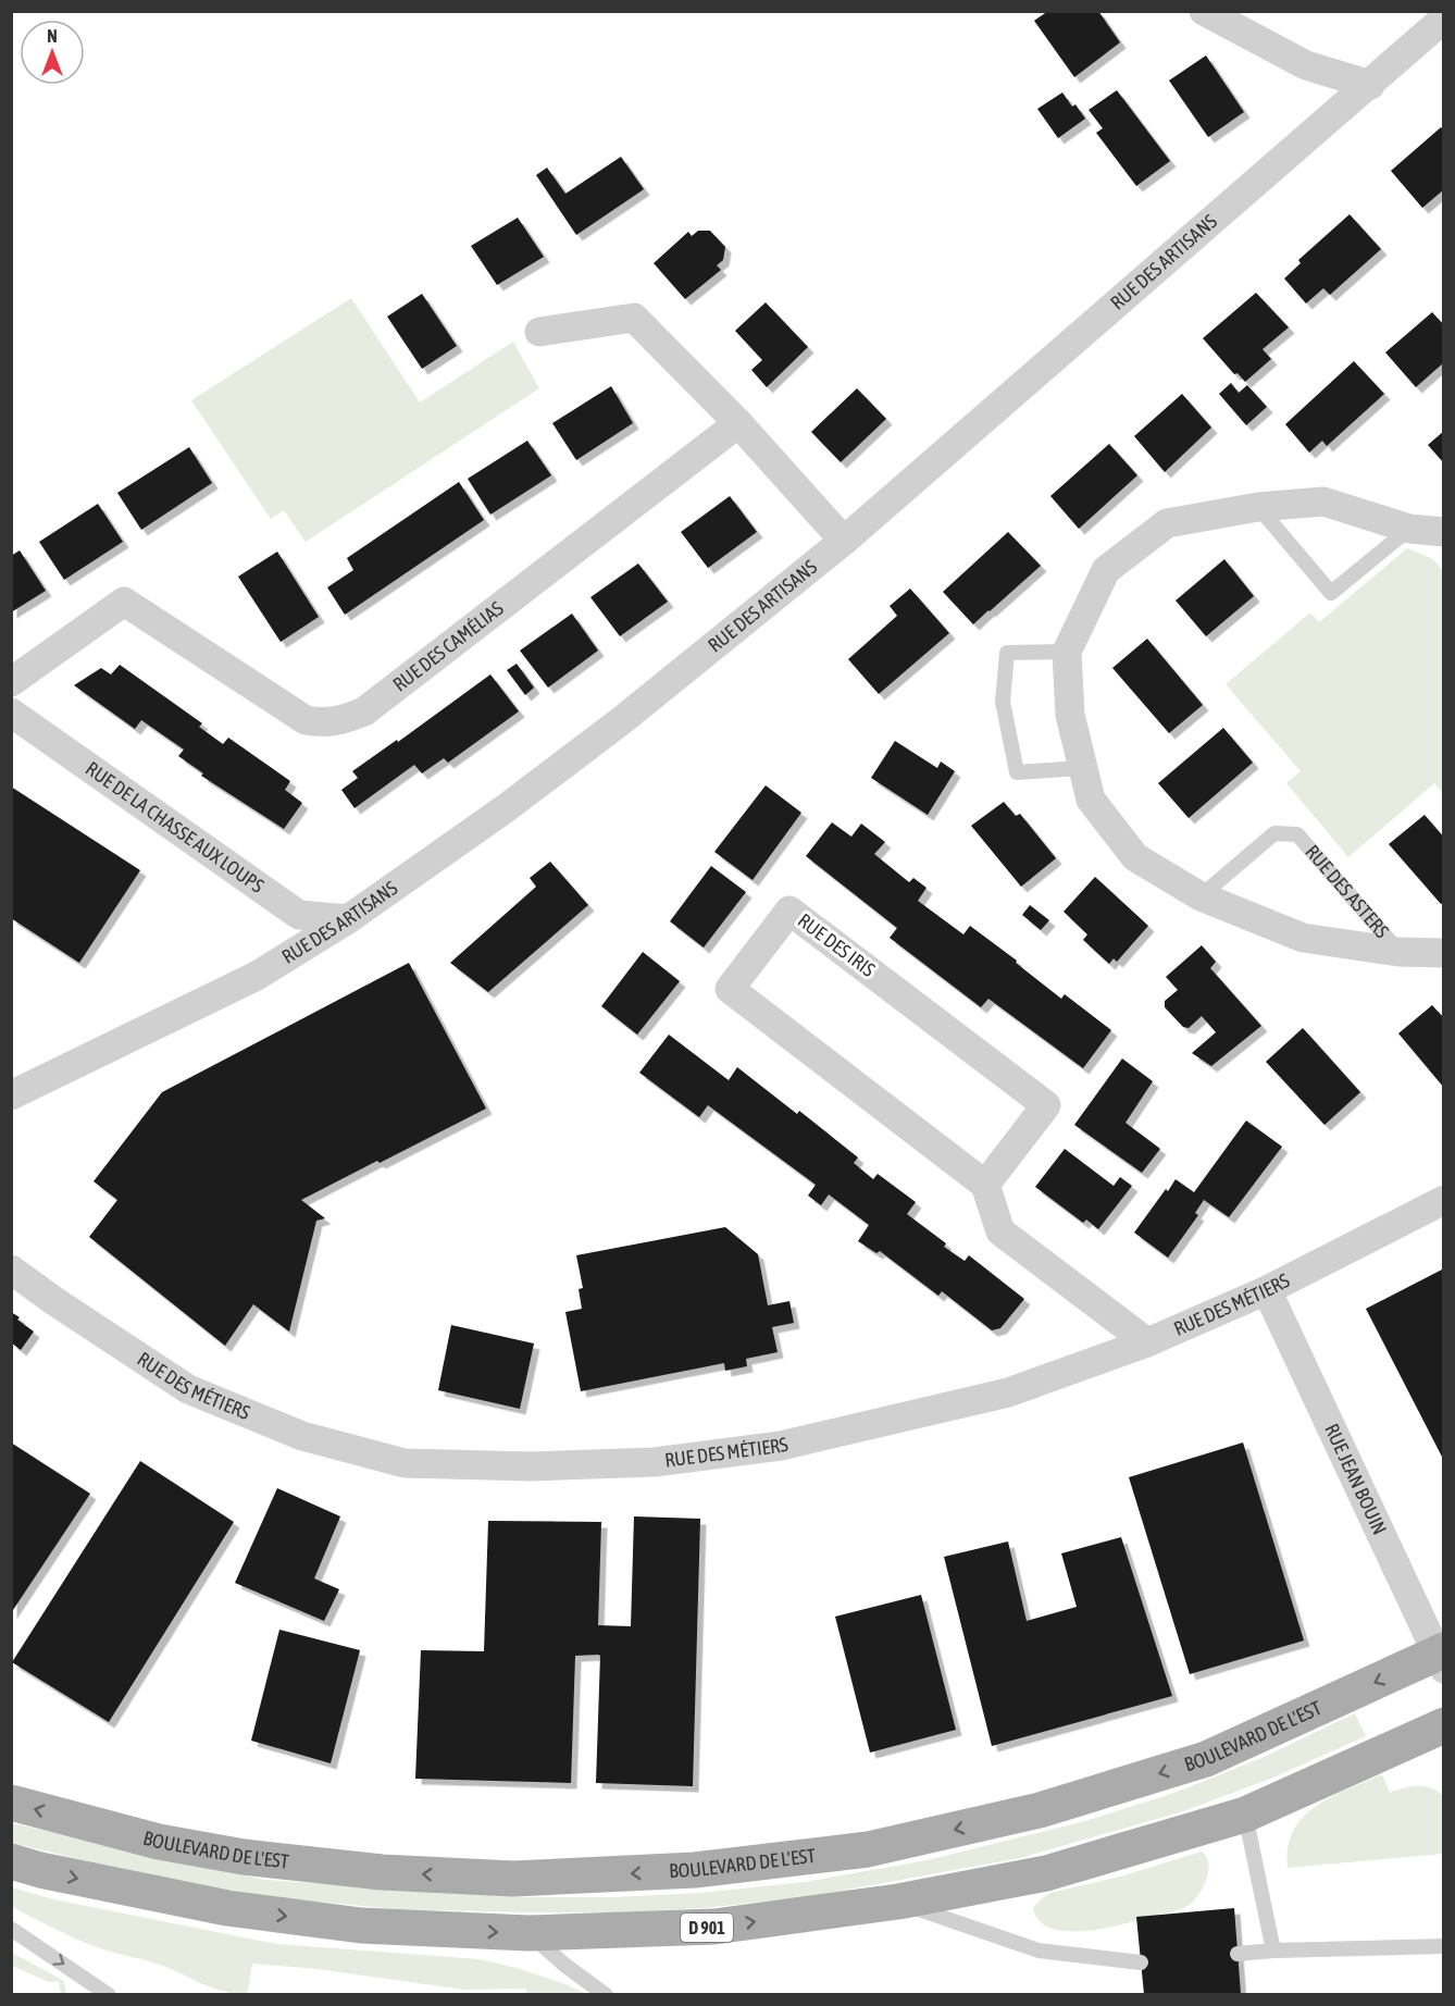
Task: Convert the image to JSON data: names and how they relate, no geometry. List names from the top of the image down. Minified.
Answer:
{"streets":{"main road":["BOULEVARD DE L'EST","D 901"],"street":["RUE DES ARTISANS","RUE DES CAMÉLIAS","RUE DE LA CHASSE AUX LOUPS","RUE DES ASTERS","RUE DES IRIS","RUE DES MÉTIERS","RUE JEAN BOUIN"]},"crossings":[["RUE DES ARTISANS","RUE DE LA CHASSE AUX LOUPS"],["RUE DES MÉTIERS","RUE JEAN BOUIN"],["RUE JEAN BOUIN","BOULEVARD DE L'EST"]],"north":"top"}
